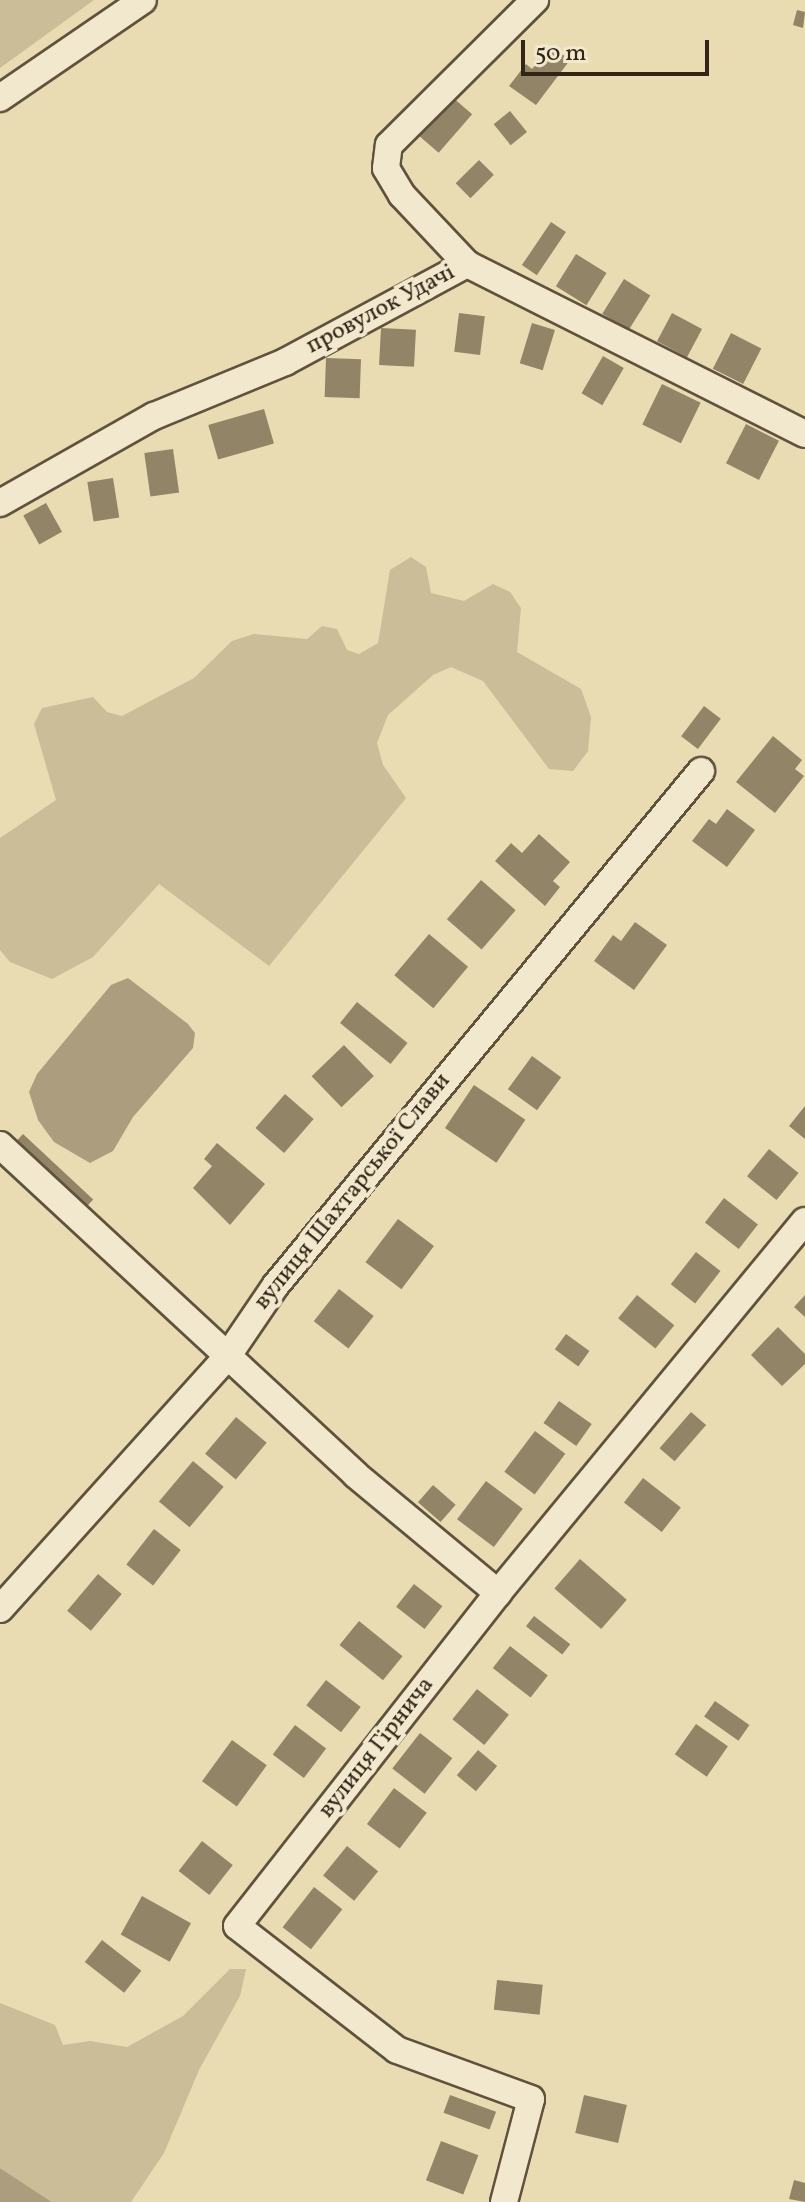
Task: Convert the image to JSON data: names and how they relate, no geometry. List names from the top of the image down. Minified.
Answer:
{"streets":{"street":["провулок Удачі","вулиця Шахтарської Слави","вулиця Гірнича"]},"scale_bar":"50 m"}
